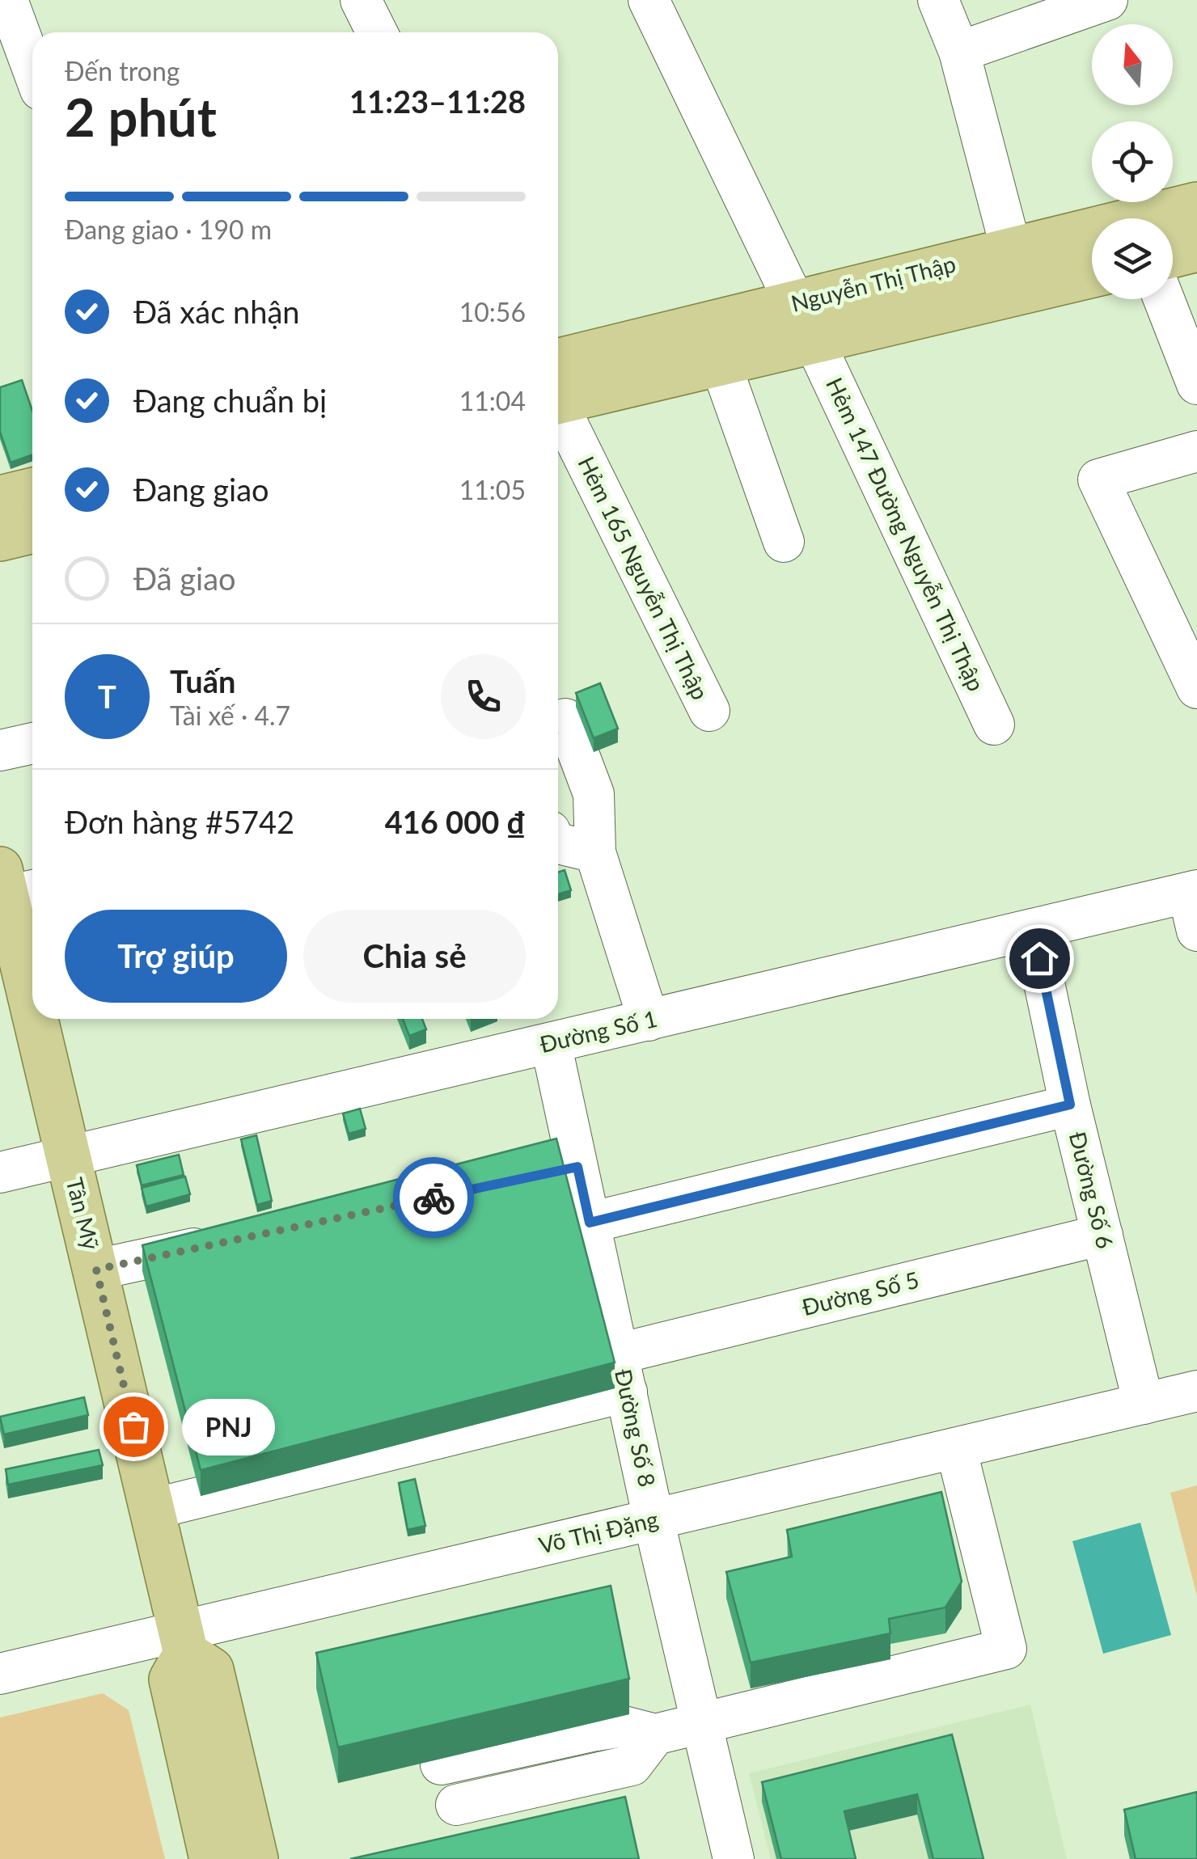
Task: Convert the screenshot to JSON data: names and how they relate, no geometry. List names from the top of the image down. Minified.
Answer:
{"streets":{"main road":["Nguyễn Thị Thập","Tân Mỹ"],"street":["Hẻm 147 Đường Nguyễn Thị Thập","Hẻm 165 Nguyễn Thị Thập","Đường Số 1","Đường Số 6","Đường Số 5","Đường Số 8","Võ Thị Đặng"]},"crossings":[["Nguyễn Thị Thập","Hẻm 147 Đường Nguyễn Thị Thập"],["Đường Số 1","Đường Số 6"],["Đường Số 1","Tân Mỹ"],["Đường Số 1","Đường Số 8"],["Đường Số 6","Đường Số 5"],["Đường Số 6","Võ Thị Đặng"],["Tân Mỹ","Võ Thị Đặng"],["Đường Số 5","Đường Số 8"],["Đường Số 8","Võ Thị Đặng"]],"places":["PNJ"],"north":"top","page":{"heading":["2 phút","Đến trong","11:23–11:28"],"panel":["Tuấn","Tài xế · 4.7","Đơn hàng #5742","416 000 ₫"],"bar":"Đang giao · 190 m","list":[["Đã xác nhận","10:56"],["Đang chuẩn bị","11:04"],["Đang giao","11:05"],"Đã giao"],"round":"T","buttons":["Trợ giúp","Chia sẻ"],"bubble":"PNJ"}}
